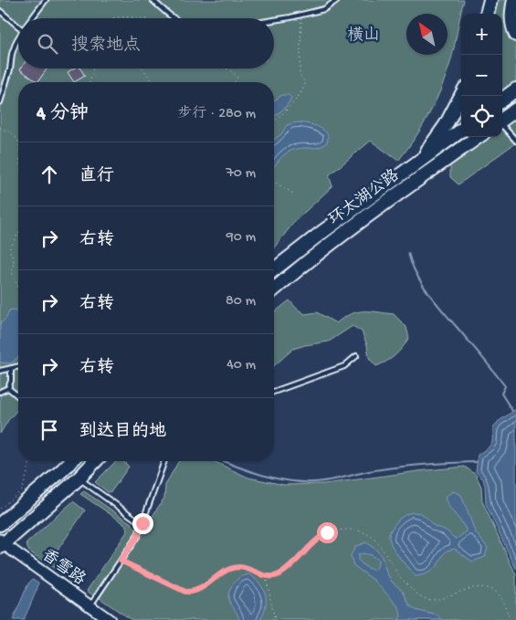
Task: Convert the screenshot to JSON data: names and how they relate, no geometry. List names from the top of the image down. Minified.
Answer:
{"streets":{"highway":["环太湖公路"],"street":["香雪路"]},"parks":["横山"],"north":"top left","page":{"map_buttons":["+","−"],"search":"搜索地点","heading":["4 分钟","步行 · 280 m"],"list":[["直行","70 m"],["右转","90 m"],["右转","80 m"],["右转","40 m"],"到达目的地"]}}
